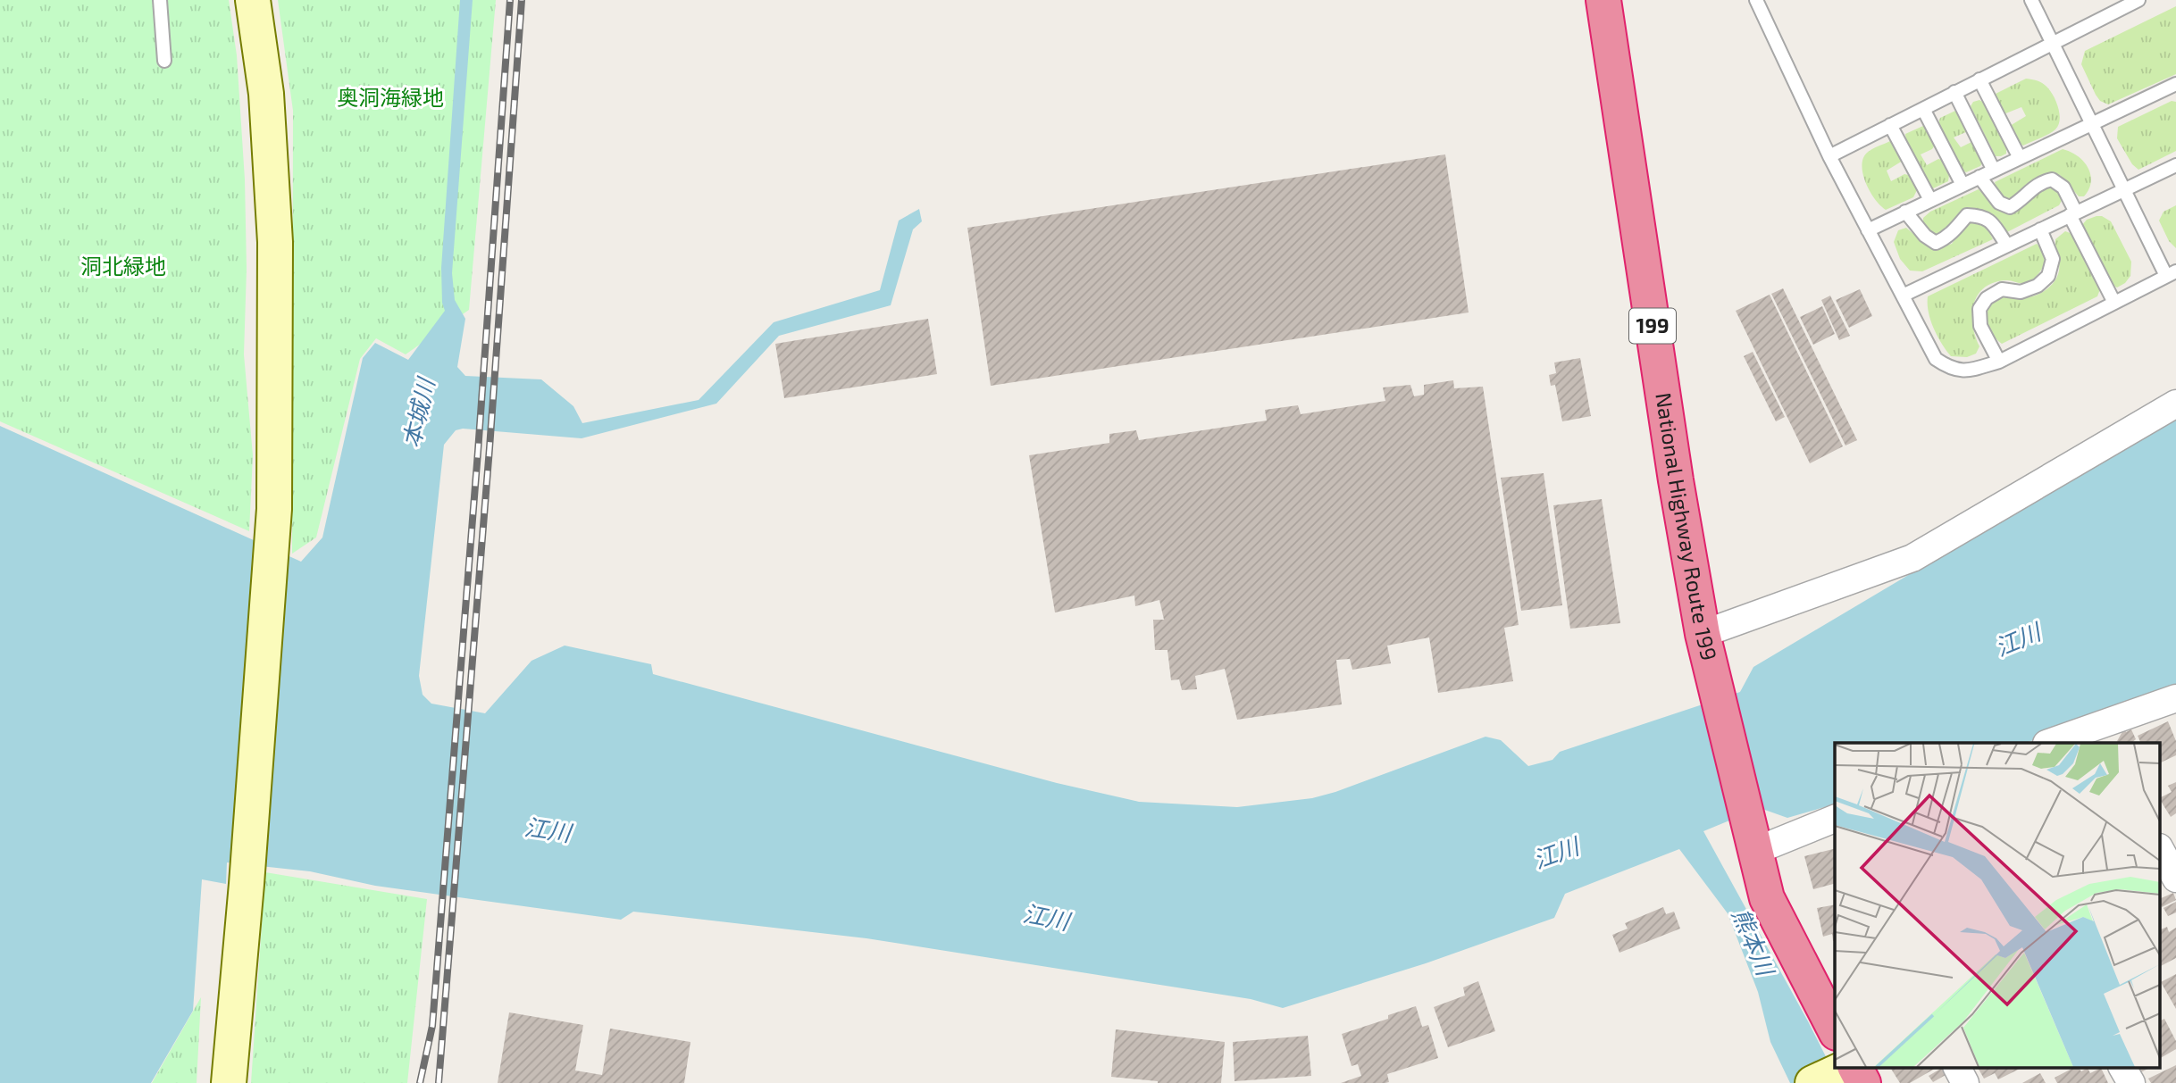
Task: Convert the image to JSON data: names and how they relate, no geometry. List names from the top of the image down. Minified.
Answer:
{"streets":{"highway":["199","National Highway Route 199"]},"water":["本城川","江川","熊本川"],"parks":["奥洞海緑地","洞北緑地"]}
